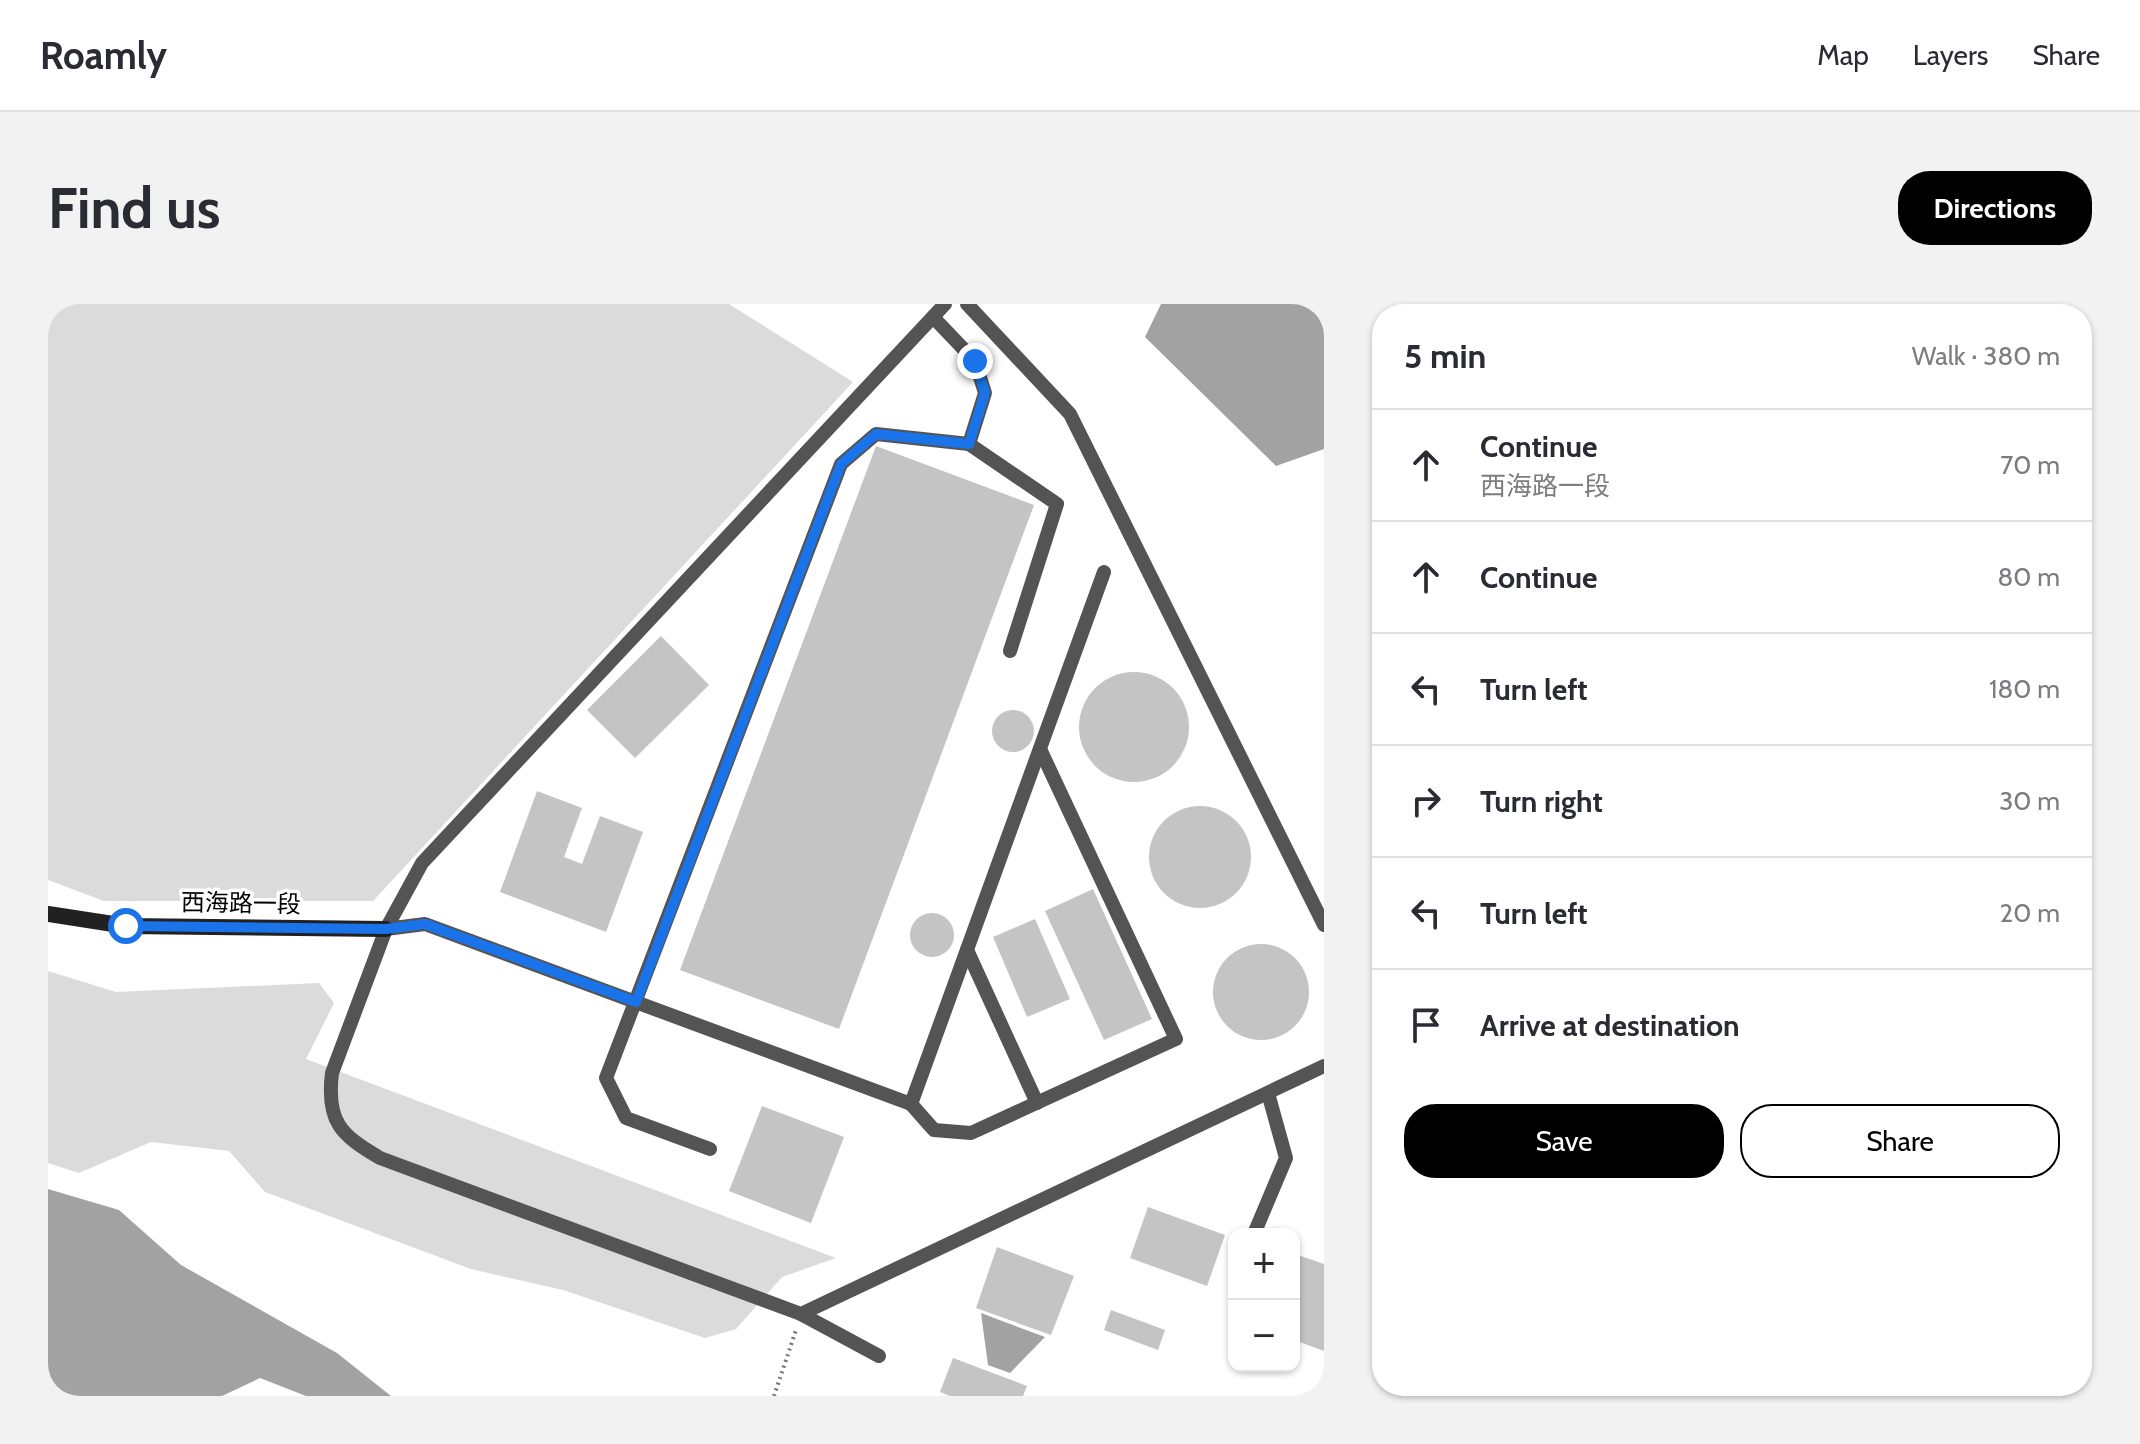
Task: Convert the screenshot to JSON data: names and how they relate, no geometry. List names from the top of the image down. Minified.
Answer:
{"streets":{"main road":["西海路一段"]},"page":{"header":"Roamly","nav":["Map","Layers","Share"],"buttons":["Directions",["Save","Share"]],"title":"Find us","heading":["5 min","Walk · 380 m"],"list":[["Continue","西海路一段","70 m"],["Continue","80 m"],["Turn left","180 m"],["Turn right","30 m"],["Turn left","20 m"],"Arrive at destination"],"map_buttons":["+","−"]}}
